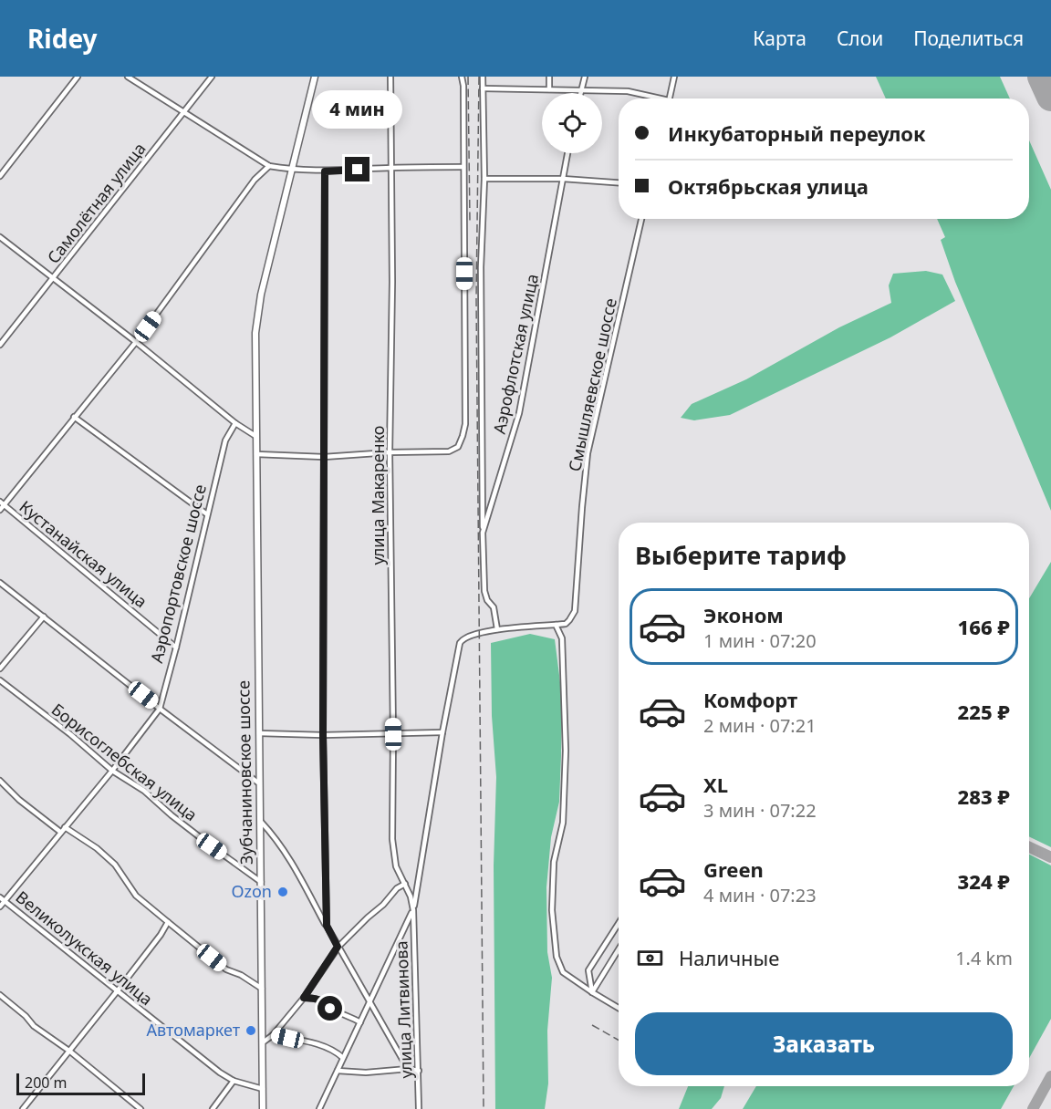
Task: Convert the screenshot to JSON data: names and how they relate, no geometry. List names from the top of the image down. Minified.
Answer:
{"streets":{"main road":["Зубчаниновское шоссе"],"street":["Самолётная улица","Аэрофлотская улица","Смышляевское шоссе","улица Макаренко","Кустанайская улица","Аэропортовское шоссе","Борисоглебская улица","Великолукская улица","улица Литвинова"]},"crossings":[["улица Макаренко","улица Литвинова"],["Кустанайская улица","Аэропортовское шоссе"],["Аэропортовское шоссе","Борисоглебская улица"],["Аэропортовское шоссе","Великолукская улица"],["Борисоглебская улица","Зубчаниновское шоссе"],["Зубчаниновское шоссе","Великолукская улица"]],"places":["Ozon","Автомаркет"],"scale_bar":"200 m","page":{"header":"Ridey","nav":["Карта","Слои","Поделиться"],"bubble":"4 мин","banner":["Инкубаторный переулок","Октябрьская улица"],"heading":"Выберите тариф","list":[{"name":"Эконом","note":"1 мин · 07:20","value":"166 ₽"},{"name":"Комфорт","note":"2 мин · 07:21","value":"225 ₽"},{"name":"XL","note":"3 мин · 07:22","value":"283 ₽"},{"name":"Green","note":"4 мин · 07:23","value":"324 ₽"}],"pay":["Наличные","1.4 km"],"buttons":"Заказать","scale":"200 m"}}
